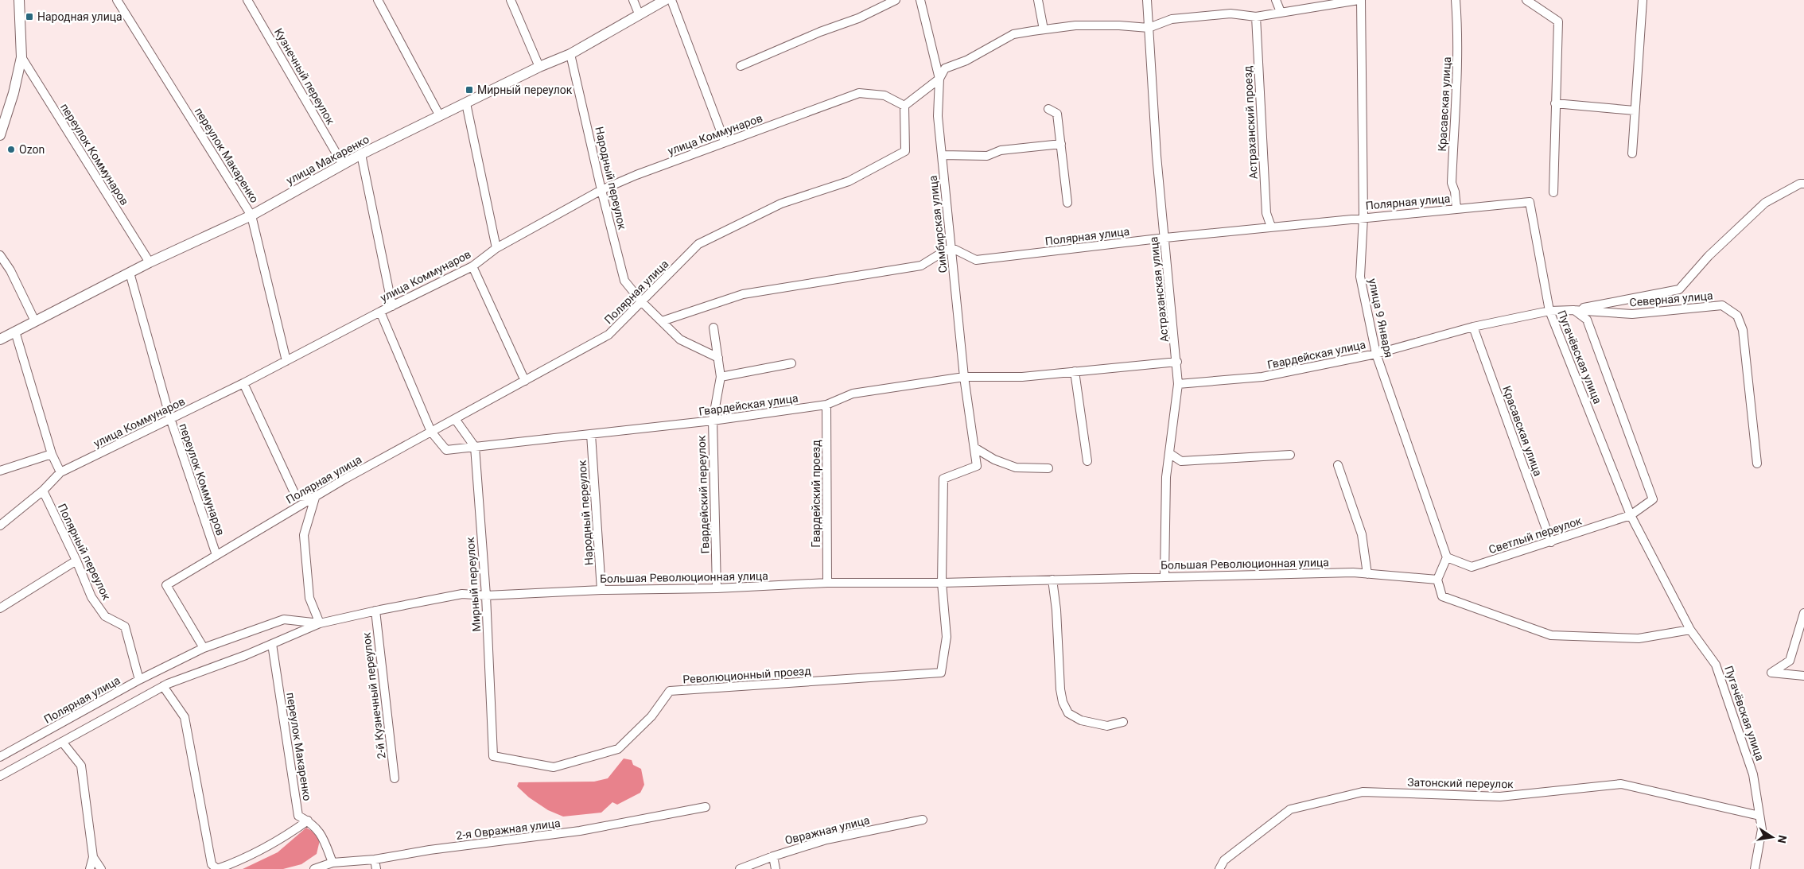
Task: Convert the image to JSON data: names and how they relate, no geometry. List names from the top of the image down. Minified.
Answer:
{"streets":{"main road":["улица Макаренко"],"street":["Кузнечный переулок","Красавская улица","Астраханский проезд","улица Коммунаров","переулок Коммунаров","переулок Макаренко","Народный переулок","Полярная улица","Симбирская улица","Астраханская улица","Северная улица","улица 9 Января","Гвардейская улица","Пугачёвская улица","Гвардейский проезд","Гвардейский переулок","Светлый переулок","Полярный переулок","Большая Революционная улица","Мирный переулок","Революционный проезд","2-й Кузнечный переулок","Затонский переулок","2-я Овражная улица","Овражная улица"]},"crossings":[["Кузнечный переулок","улица Макаренко"],["Красавская улица","Полярная улица"],["Красавская улица","Гвардейская улица"],["Красавская улица","Светлый переулок"],["Астраханский проезд","Полярная улица"],["улица Коммунаров","переулок Коммунаров"],["улица Коммунаров","переулок Макаренко"],["улица Коммунаров","Народный переулок"],["улица Коммунаров","Полярная улица"],["улица Коммунаров","Полярный переулок"],["переулок Коммунаров","улица Макаренко"],["переулок Коммунаров","Полярная улица"],["переулок Макаренко","улица Макаренко"],["переулок Макаренко","Большая Революционная улица"],["переулок Макаренко","2-я Овражная улица"],["улица Макаренко","Народный переулок"],["Народный переулок","Полярная улица"],["Народный переулок","Гвардейская улица"],["Народный переулок","Гвардейский переулок"],["Народный переулок","Большая Революционная улица"],["Полярная улица","Симбирская улица"],["Полярная улица","Астраханская улица"],["Полярная улица","улица 9 Января"],["Полярная улица","Гвардейская улица"],["Полярная улица","Пугачёвская улица"],["Полярная улица","Полярный переулок"],["Полярная улица","Большая Революционная улица"],["Симбирская улица","Гвардейская улица"],["Симбирская улица","Большая Революционная улица"],["Симбирская улица","Революционный проезд"],["Астраханская улица","Гвардейская улица"],["Астраханская улица","Большая Революционная улица"],["Северная улица","Гвардейская улица"],["Северная улица","Пугачёвская улица"],["улица 9 Января","Гвардейская улица"],["улица 9 Января","Светлый переулок"],["Гвардейская улица","Пугачёвская улица"],["Гвардейская улица","Гвардейский проезд"],["Гвардейская улица","Гвардейский переулок"],["Гвардейская улица","Мирный переулок"],["Пугачёвская улица","Светлый переулок"],["Пугачёвская улица","Затонский переулок"],["Гвардейский проезд","Большая Революционная улица"],["Гвардейский переулок","Большая Революционная улица"],["Большая Революционная улица","Мирный переулок"],["Большая Революционная улица","Революционный проезд"],["Большая Революционная улица","2-й Кузнечный переулок"],["Мирный переулок","Революционный проезд"]],"places":{"transit":["Народная улица","Мирный переулок"],"other":["Ozon"]},"north":"right"}
